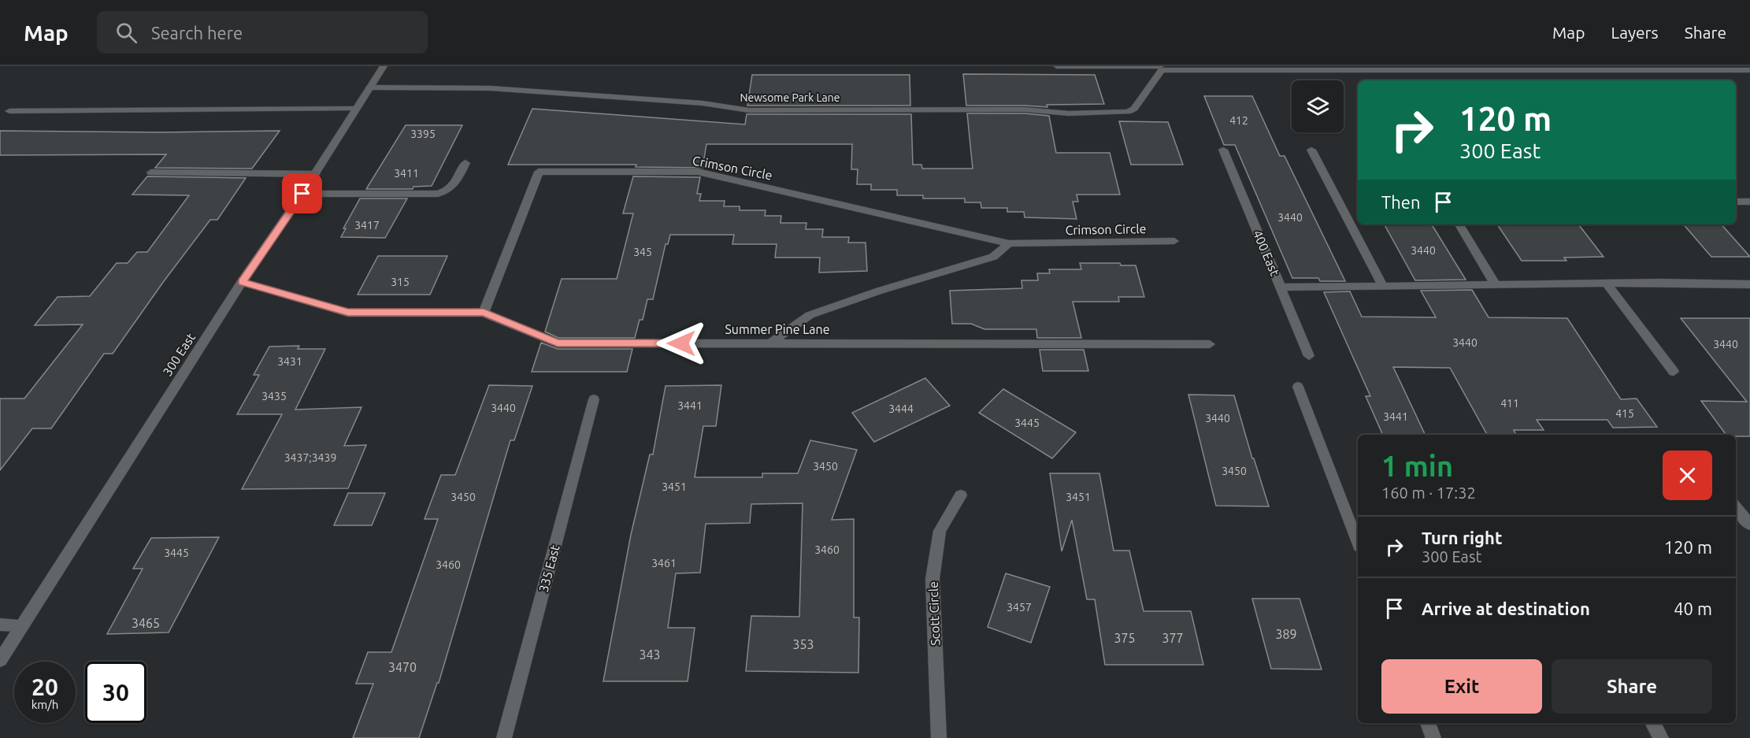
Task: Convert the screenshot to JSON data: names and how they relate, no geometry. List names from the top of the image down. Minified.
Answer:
{"streets":{"street":["Newsome Park Lane","Crimson Circle","400 East","Summer Pine Lane","300 East","335 East","Scott Circle"]},"crossings":[["Newsome Park Lane","300 East"],["Crimson Circle","Summer Pine Lane"],["Summer Pine Lane","300 East"]],"house_numbers":["412","3395","3411","3440","3417","3440","345","315","3440","3440","3431","3435","411","3441","3440","3444","415","3441","3440","3445","3437;3439","3450","3450","3451","3450","3451","3460","3445","3461","3460","3457","3465","389","375","377","353","343","3470"],"page":{"header":"Map","search":"Search here","nav":["Map","Layers","Share"],"turn":["120 m","300 East"],"then":"Then","heading":["1 min","160 m · 17:32"],"list":[{"name":"Turn right","note":"300 East","value":"120 m"},{"name":"Arrive at destination","value":"40 m"}],"buttons":["Exit","Share"],"speed":"20 km/h","limit":"30"}}
